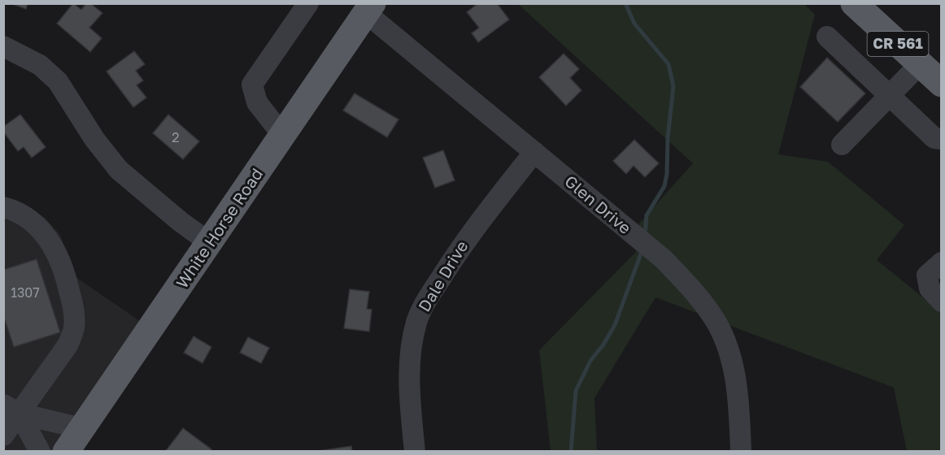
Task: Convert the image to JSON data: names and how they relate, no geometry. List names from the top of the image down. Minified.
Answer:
{"streets":{"main road":["CR 561","White Horse Road"],"street":["Glen Drive","Dale Drive"]},"crossings":[["Glen Drive","White Horse Road"],["Glen Drive","Dale Drive"]],"house_numbers":["2","1307"]}
